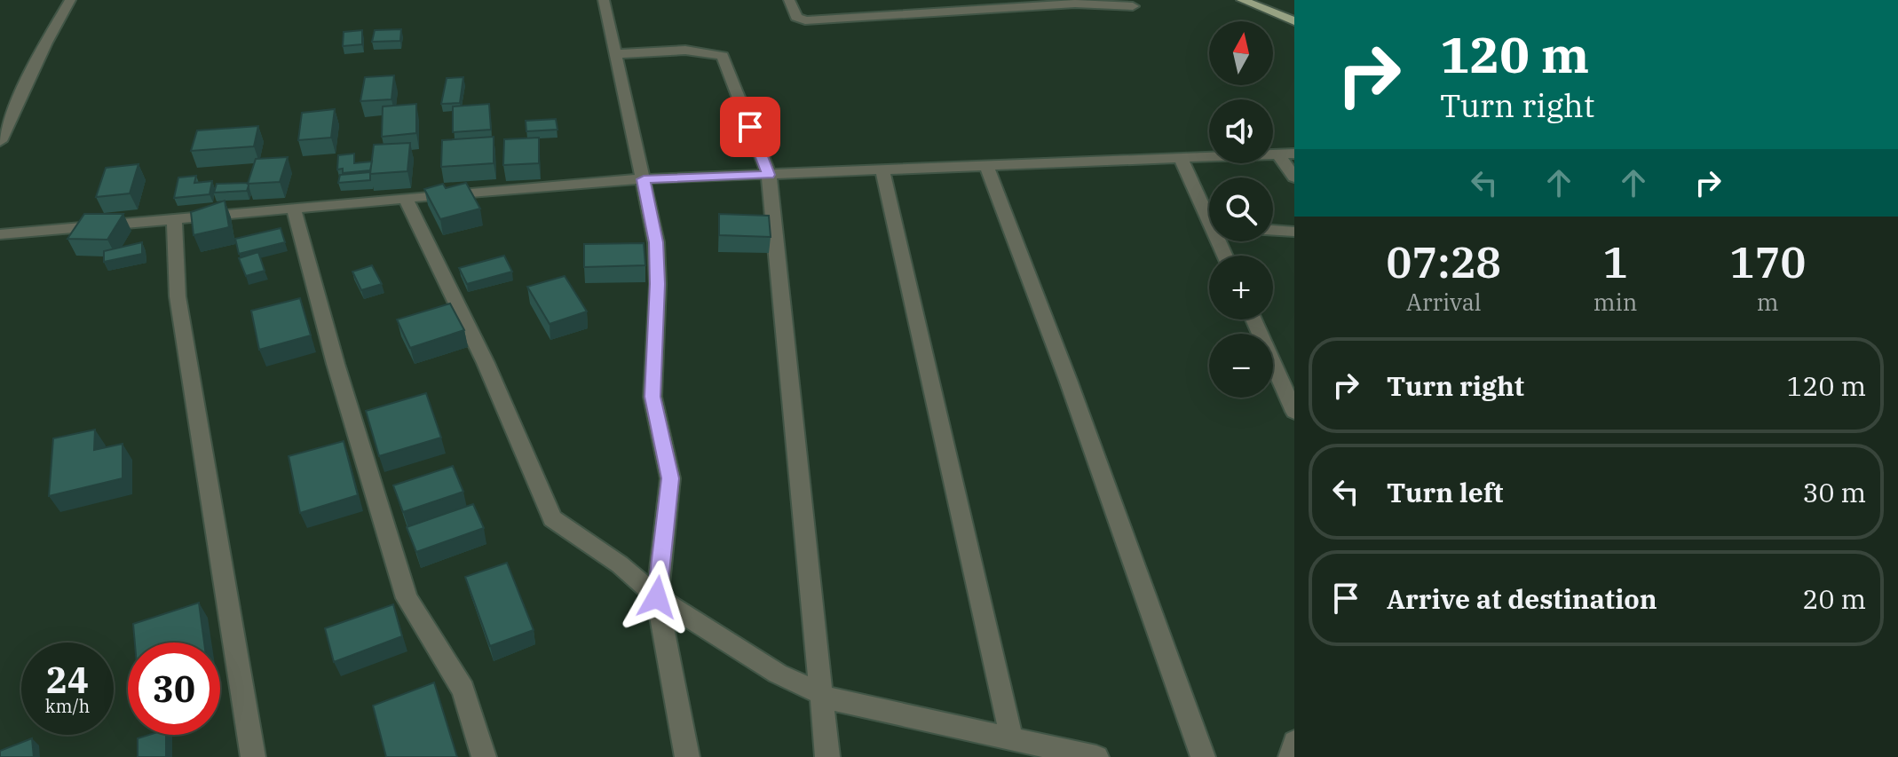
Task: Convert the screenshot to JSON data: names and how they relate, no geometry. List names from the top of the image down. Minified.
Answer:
{"north":"top","page":{"turn":["120 m","Turn right"],"map_buttons":["+","−"],"eta":["07:28","Arrival","1","min","170","m"],"list":[{"name":"Turn right","value":"120 m"},{"name":"Turn left","value":"30 m"},{"name":"Arrive at destination","value":"20 m"}],"speed":"24 km/h","limit":"30"}}
